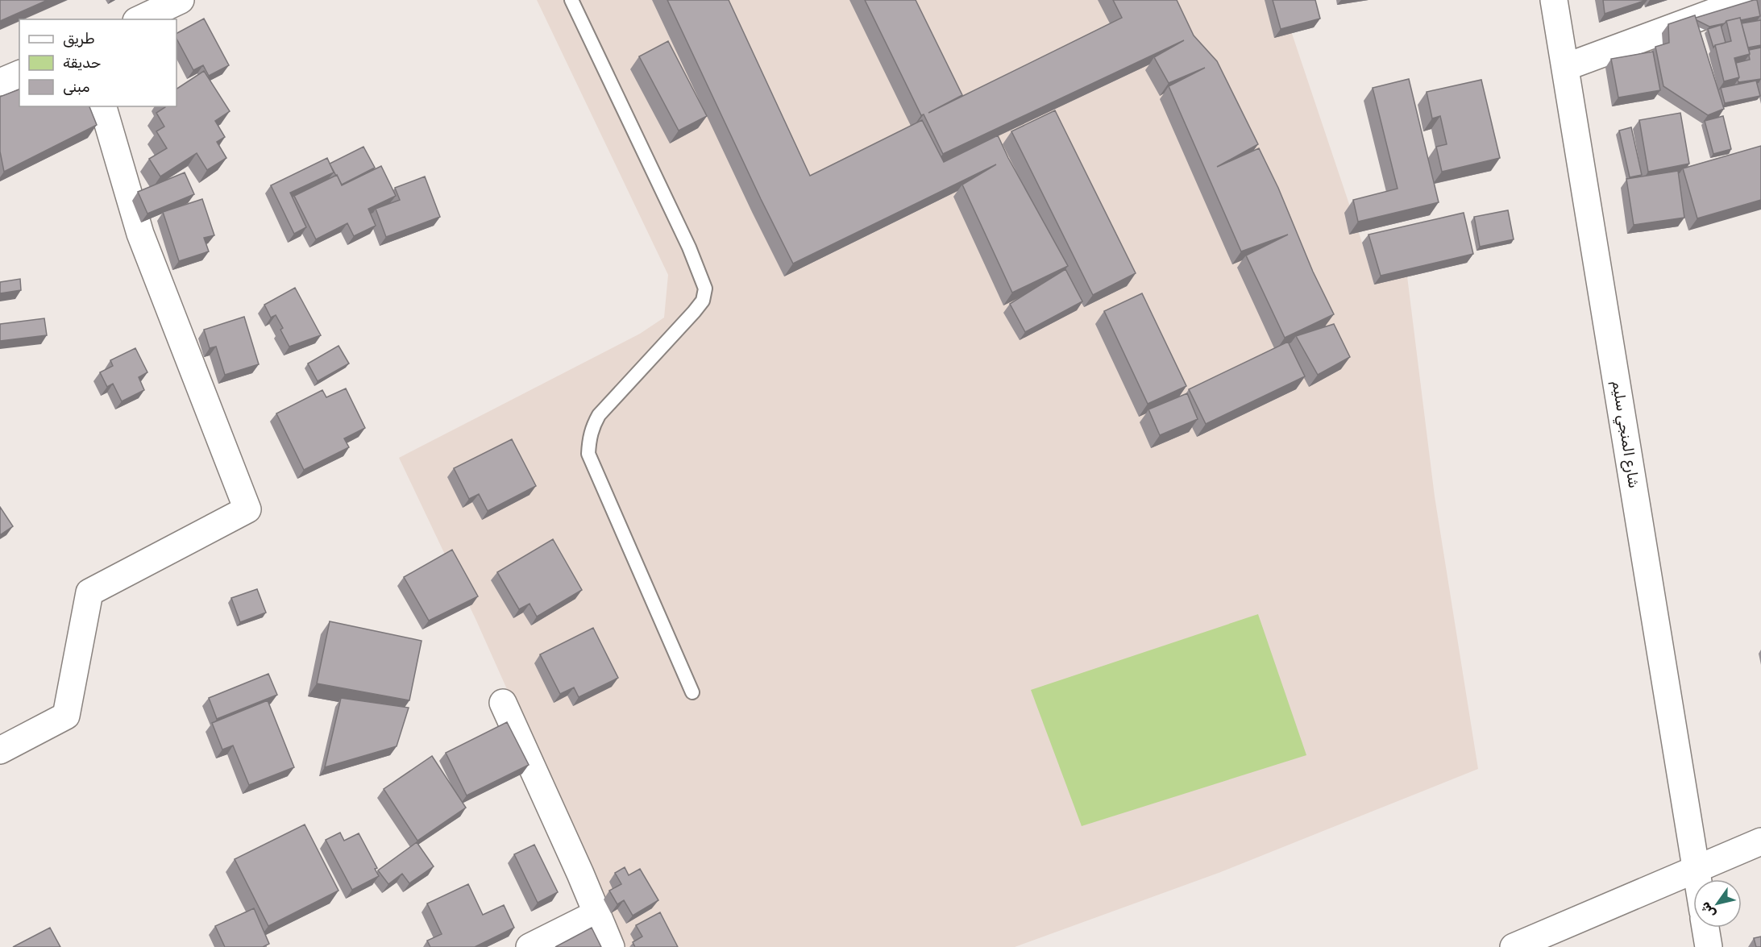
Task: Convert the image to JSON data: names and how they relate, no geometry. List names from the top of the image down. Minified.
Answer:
{"streets":{"street":["شارع المنجي سليم"]},"legend":["طريق","حديقة","مبنى"],"north":"bottom left"}
